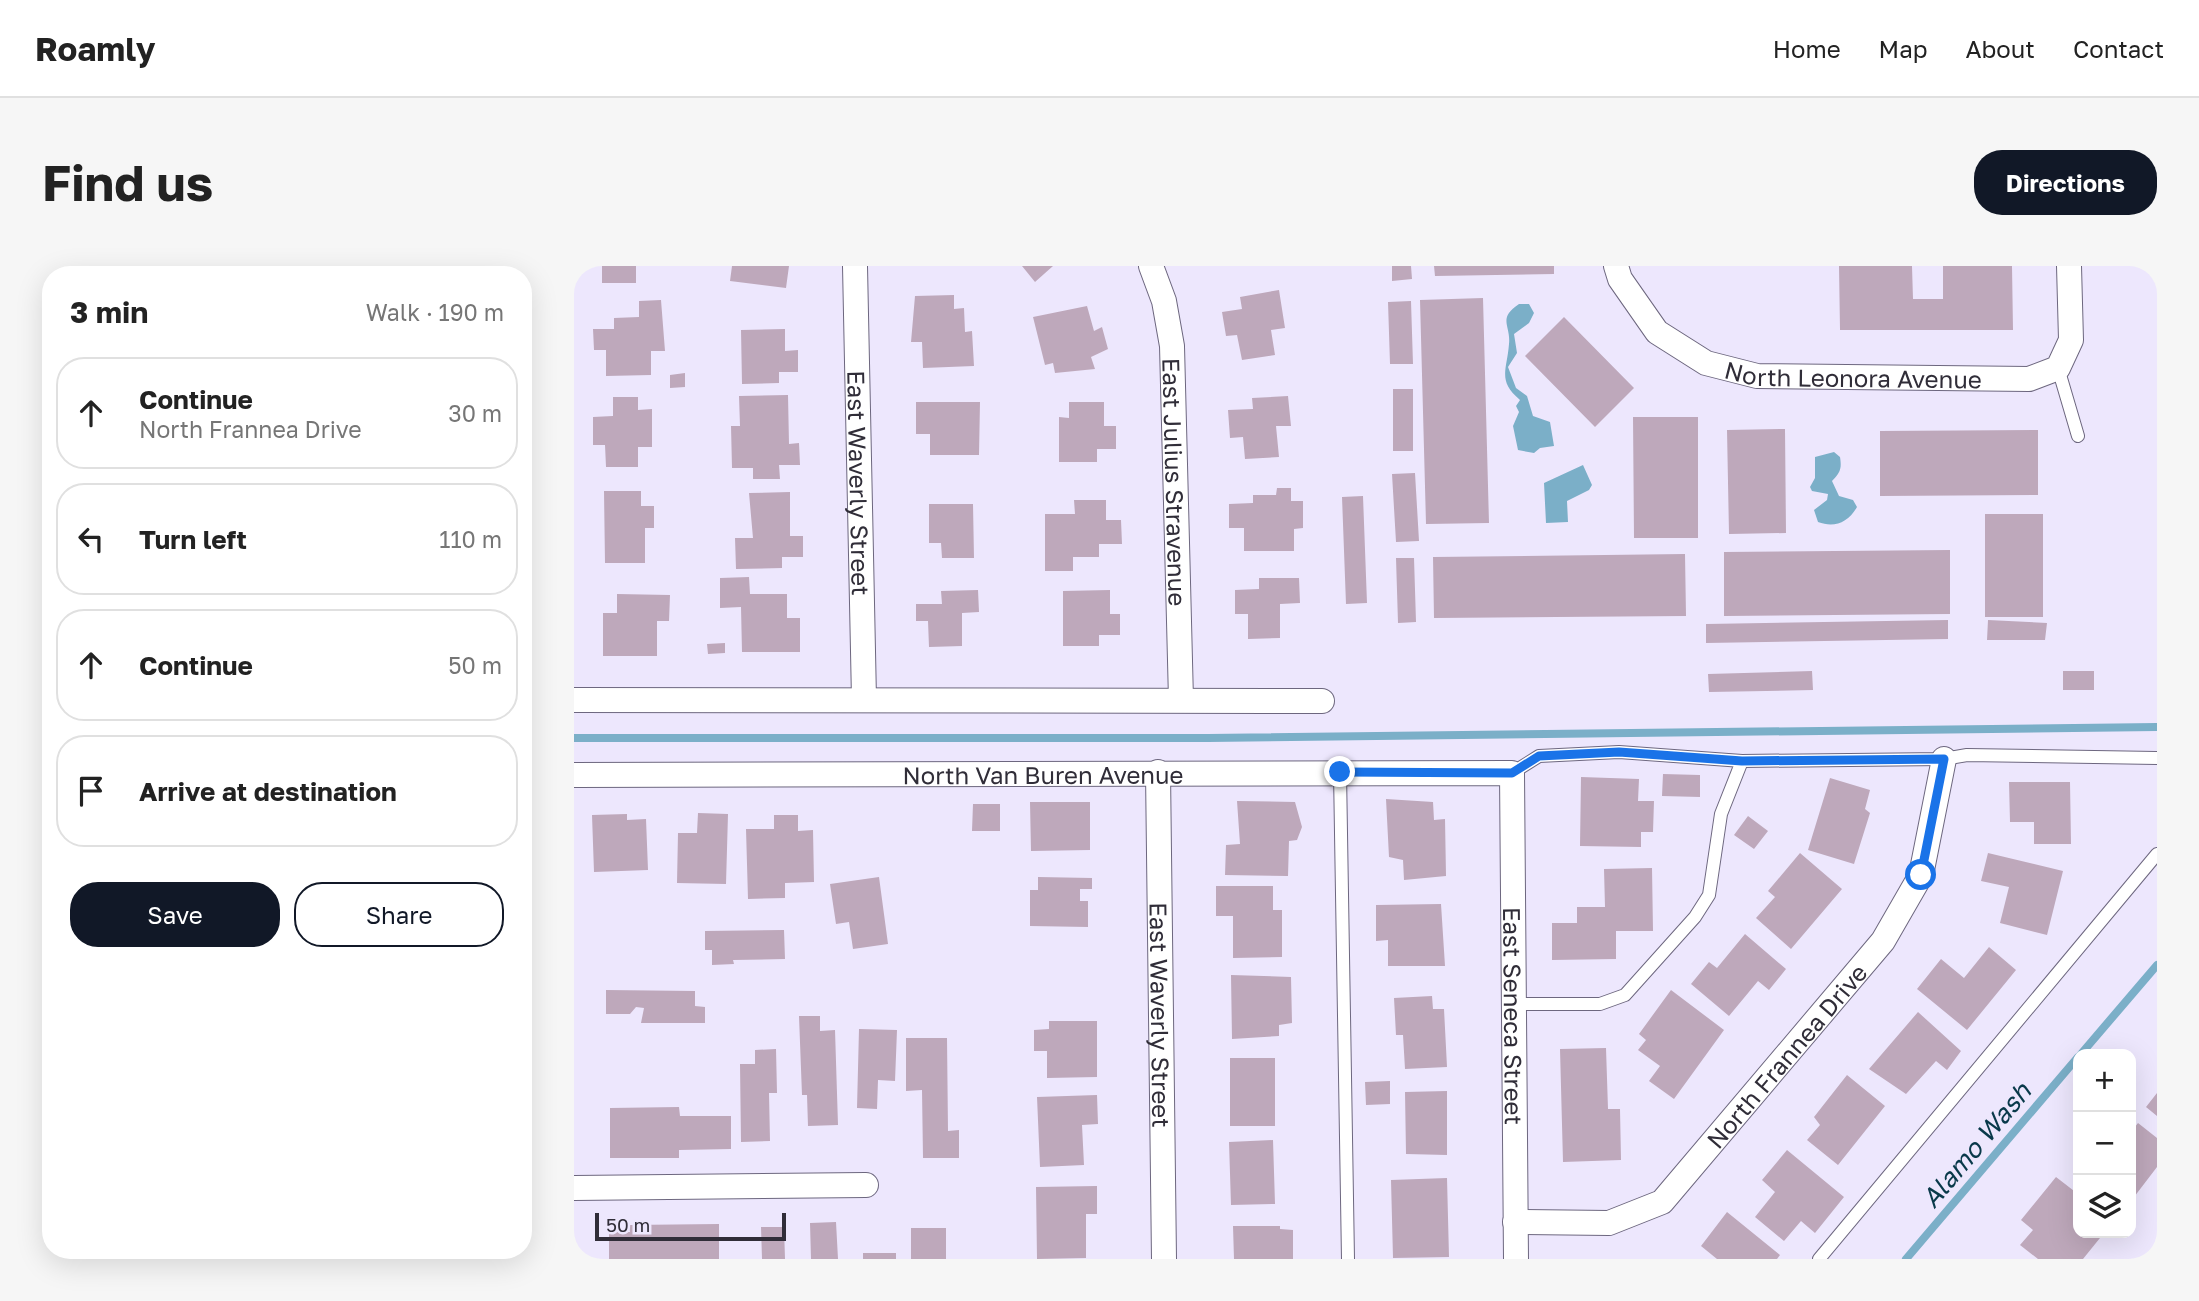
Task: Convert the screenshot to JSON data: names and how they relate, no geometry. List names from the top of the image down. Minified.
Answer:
{"streets":{"street":["North Leonora Avenue","East Julius Stravenue","East Waverly Street","North Van Buren Avenue","East Seneca Street","North Frannea Drive"]},"crossings":[["East Waverly Street","North Van Buren Avenue"],["North Van Buren Avenue","East Seneca Street"],["East Seneca Street","North Frannea Drive"]],"water":["Alamo Wash"],"scale_bar":"50 m","page":{"header":"Roamly","nav":["Home","Map","About","Contact"],"buttons":["Directions",["Save","Share"]],"title":"Find us","heading":["3 min","Walk · 190 m"],"list":[["Continue","North Frannea Drive","30 m"],["Turn left","110 m"],["Continue","50 m"],"Arrive at destination"],"map_buttons":["+","−"],"scale":"50 m"}}
